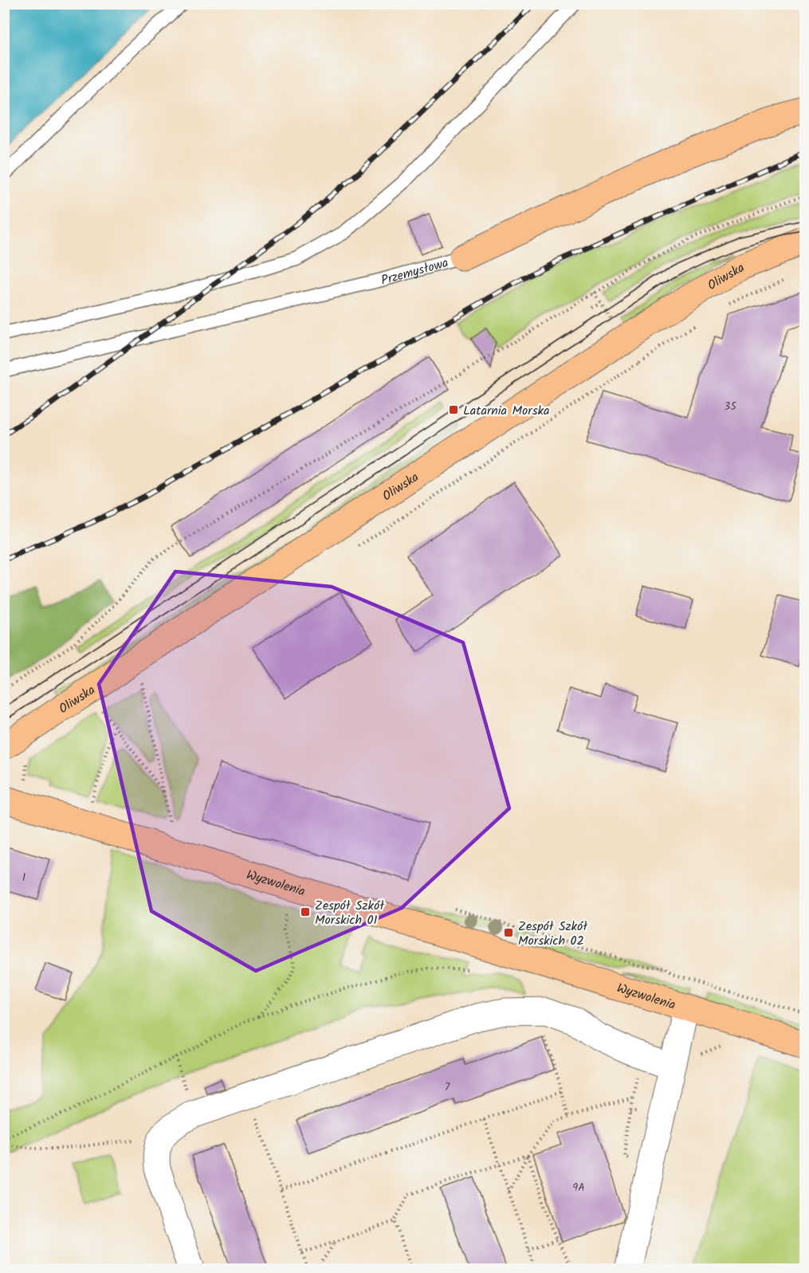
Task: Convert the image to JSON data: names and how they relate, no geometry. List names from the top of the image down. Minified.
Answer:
{"streets":{"main road":["Przemysłowa","Oliwska","Wyzwolenia"]},"places":{"transit":["Latarnia Morska","Zespół Szkół Morskich 01","Zespół Szkół Morskich 02"]},"house_numbers":["35","1","7","9A"]}
